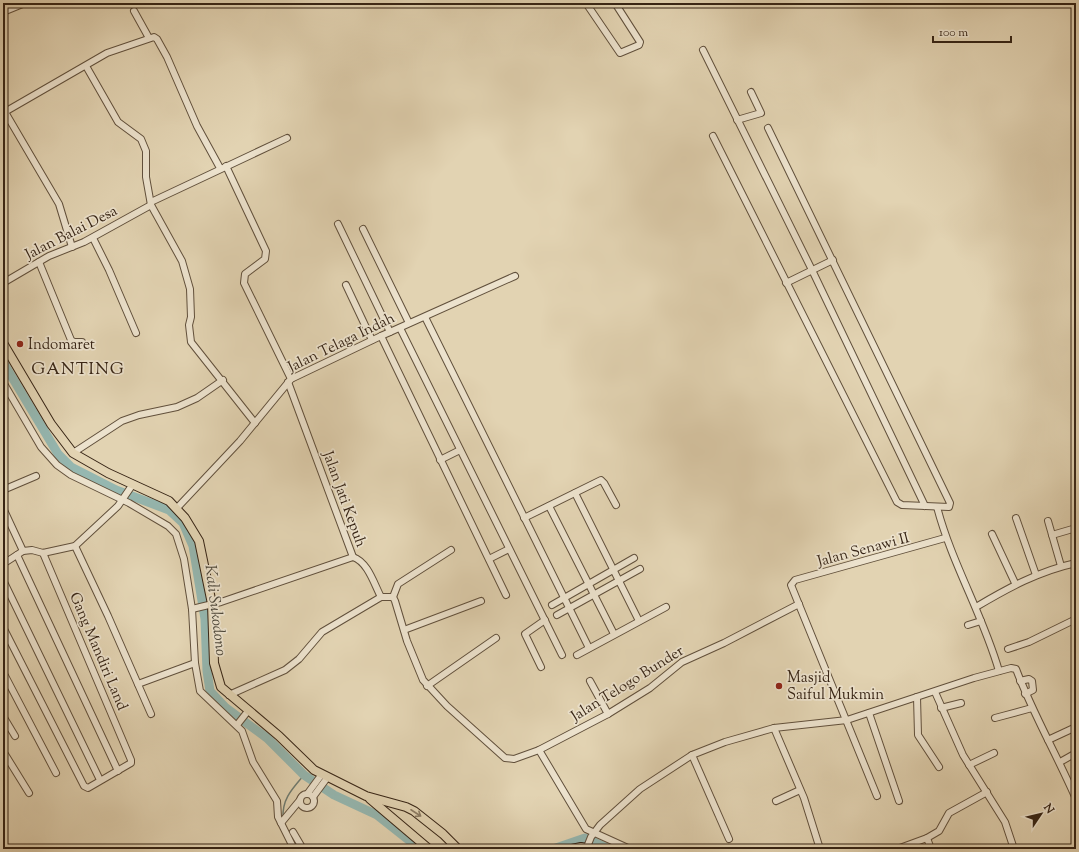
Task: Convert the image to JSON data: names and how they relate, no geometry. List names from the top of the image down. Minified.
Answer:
{"streets":{"street":["Jalan Balai Desa","Jalan Telaga Indah","Jalan Jati Kepuh","Jalan Senawi II","Gang Mandiri Land","Jalan Telogo Bunder"]},"crossings":[["Jalan Balai Desa","Jalan Jati Kepuh"],["Jalan Telaga Indah","Jalan Jati Kepuh"],["Jalan Senawi II","Jalan Telogo Bunder"]],"districts":["GANTING"],"water":["Kali Sukodono"],"places":["Indomaret","Masjid Saiful Mukmin"],"scale_bar":"100 m","north":"top right"}
